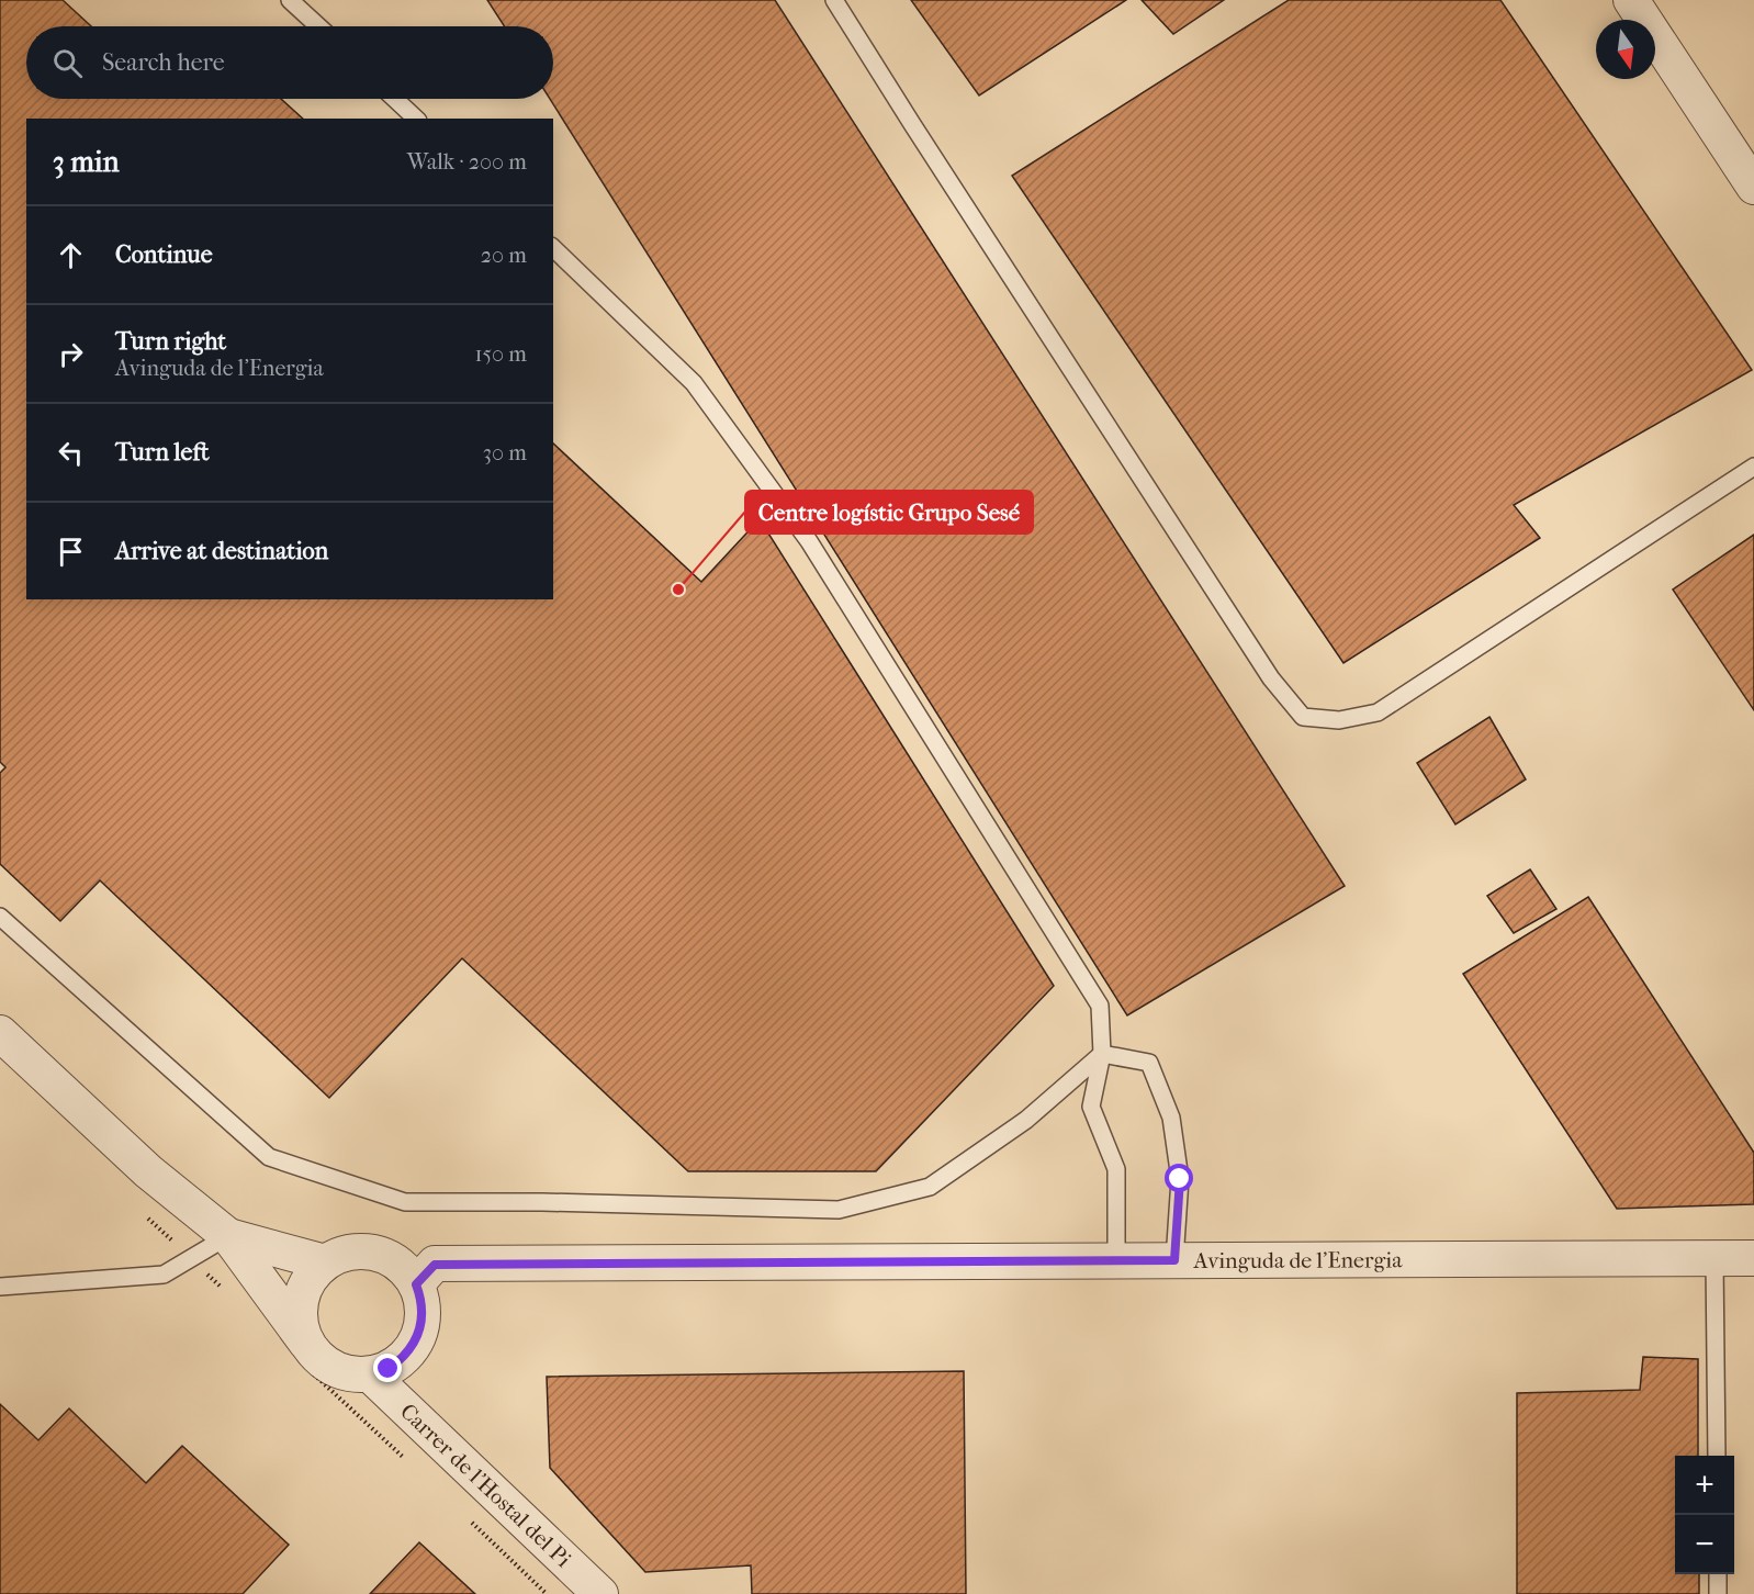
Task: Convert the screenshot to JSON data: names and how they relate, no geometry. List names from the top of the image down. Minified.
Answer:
{"streets":{"street":["Avinguda de l'Energia","Carrer de l'Hostal del Pi"]},"crossings":[["Avinguda de l'Energia","Carrer de l'Hostal del Pi"]],"places":["Centre logístic Grupo Sesé"],"north":"bottom","page":{"search":"Search here","heading":["3 min","Walk · 200 m"],"list":[["Continue","20 m"],["Turn right","Avinguda de l'Energia","150 m"],["Turn left","30 m"],"Arrive at destination"],"map_buttons":["+","−"]}}
